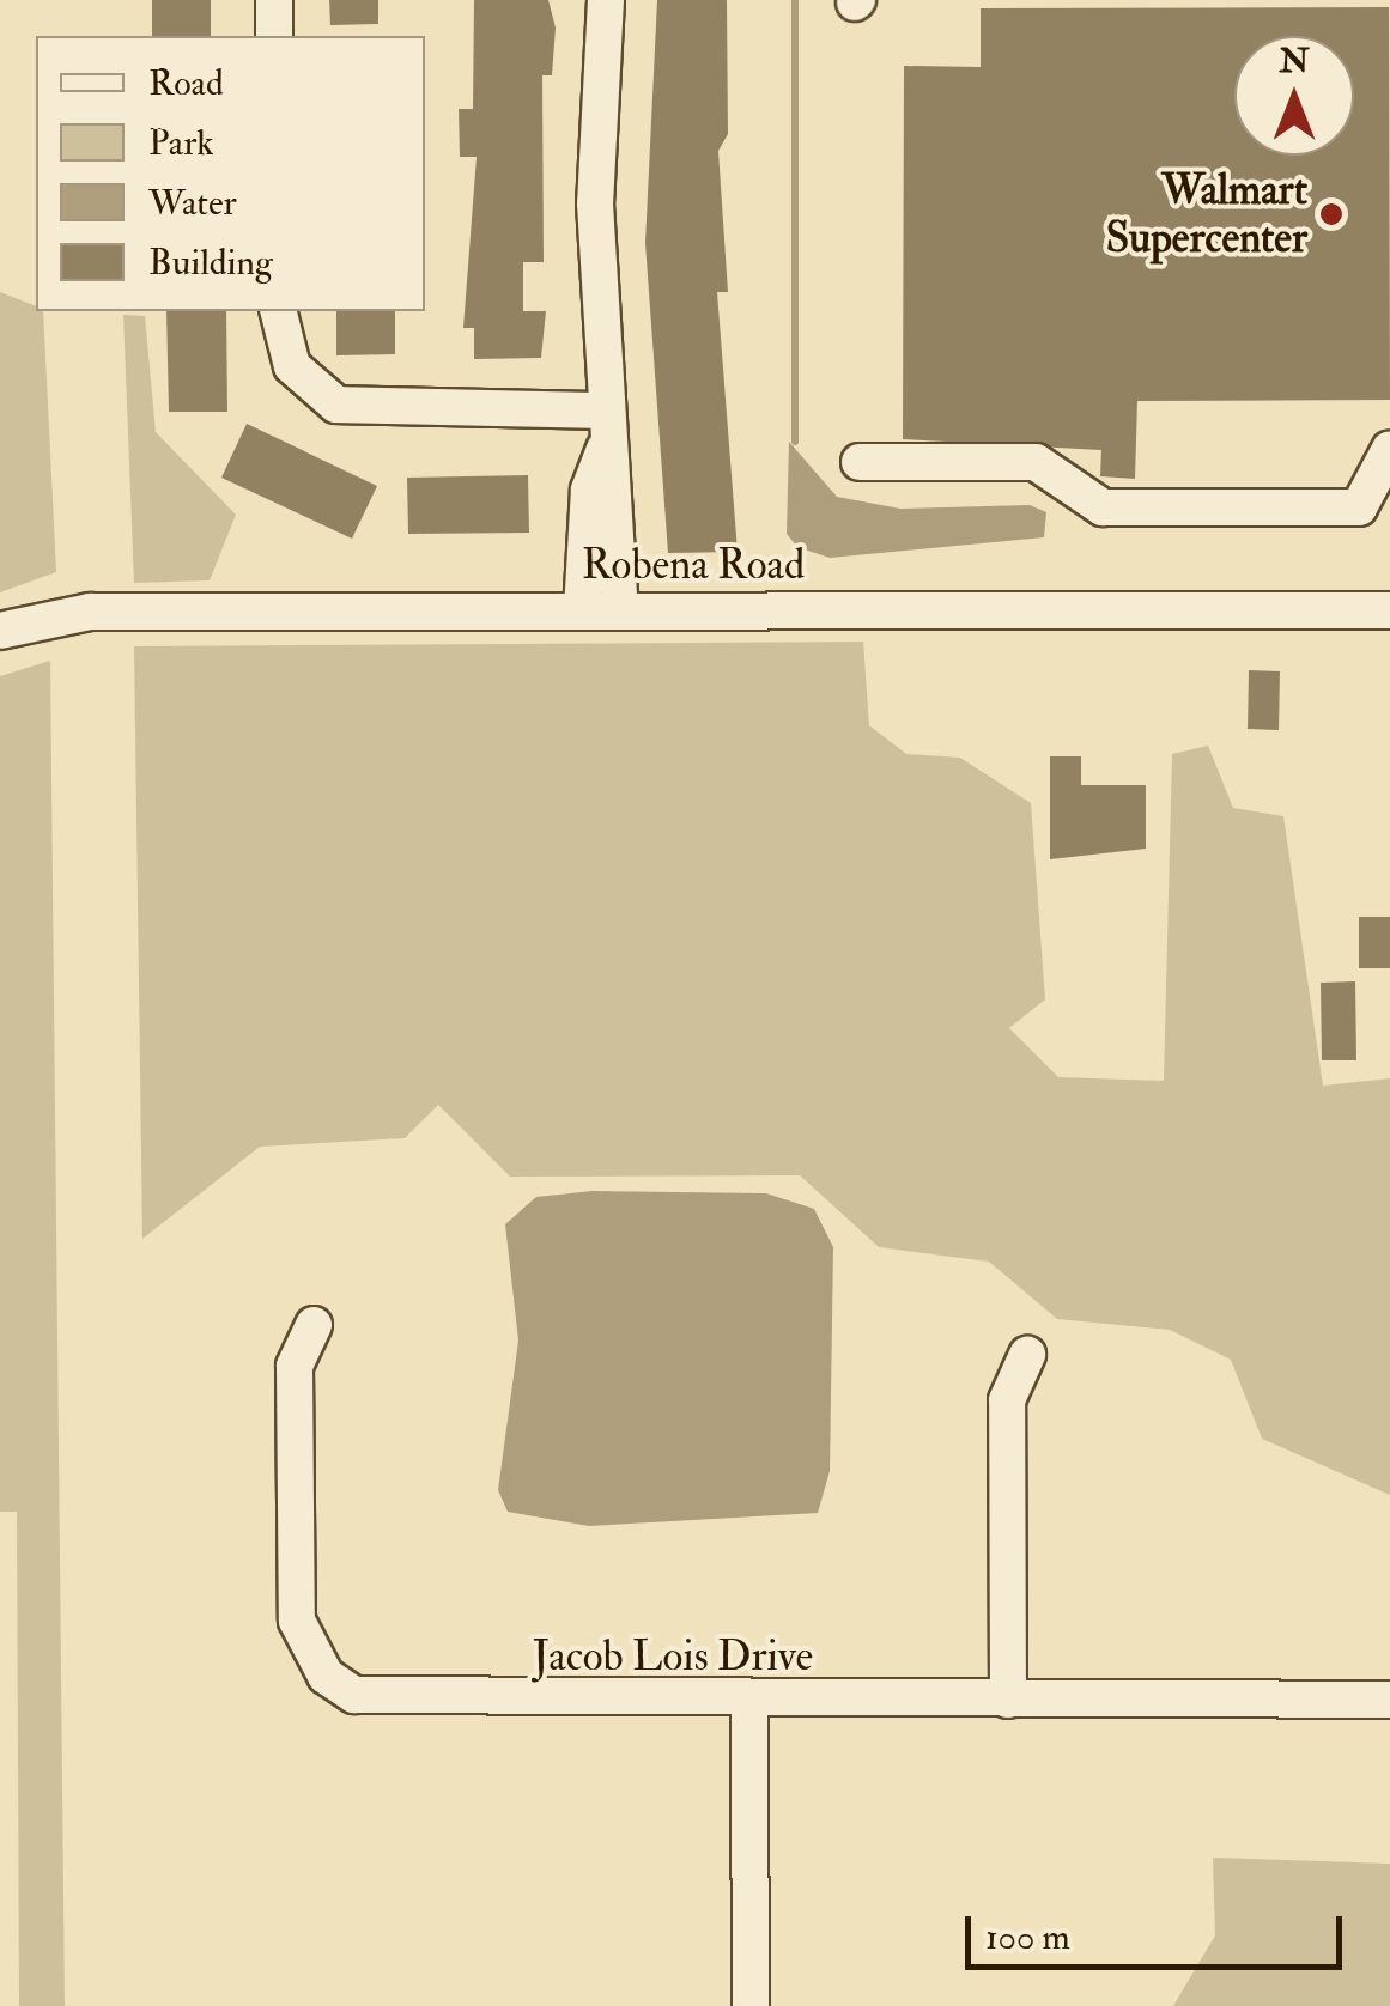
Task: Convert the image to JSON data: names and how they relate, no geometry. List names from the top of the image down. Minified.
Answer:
{"streets":{"street":["Robena Road","Jacob Lois Drive"]},"places":["Walmart Supercenter"],"legend":["Road","Park","Water","Building"],"scale_bar":"100 m","north":"top"}
